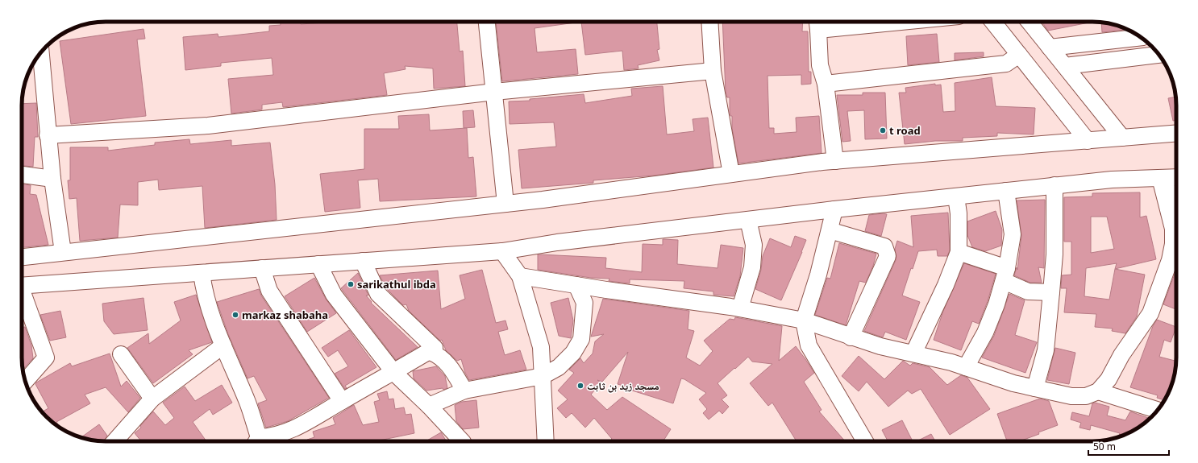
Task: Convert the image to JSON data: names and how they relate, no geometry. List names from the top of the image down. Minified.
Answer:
{"places":["t road","sarikathul ibda","markaz shabaha","مسجد زيد بن ثابت"],"scale_bar":"50 m"}
